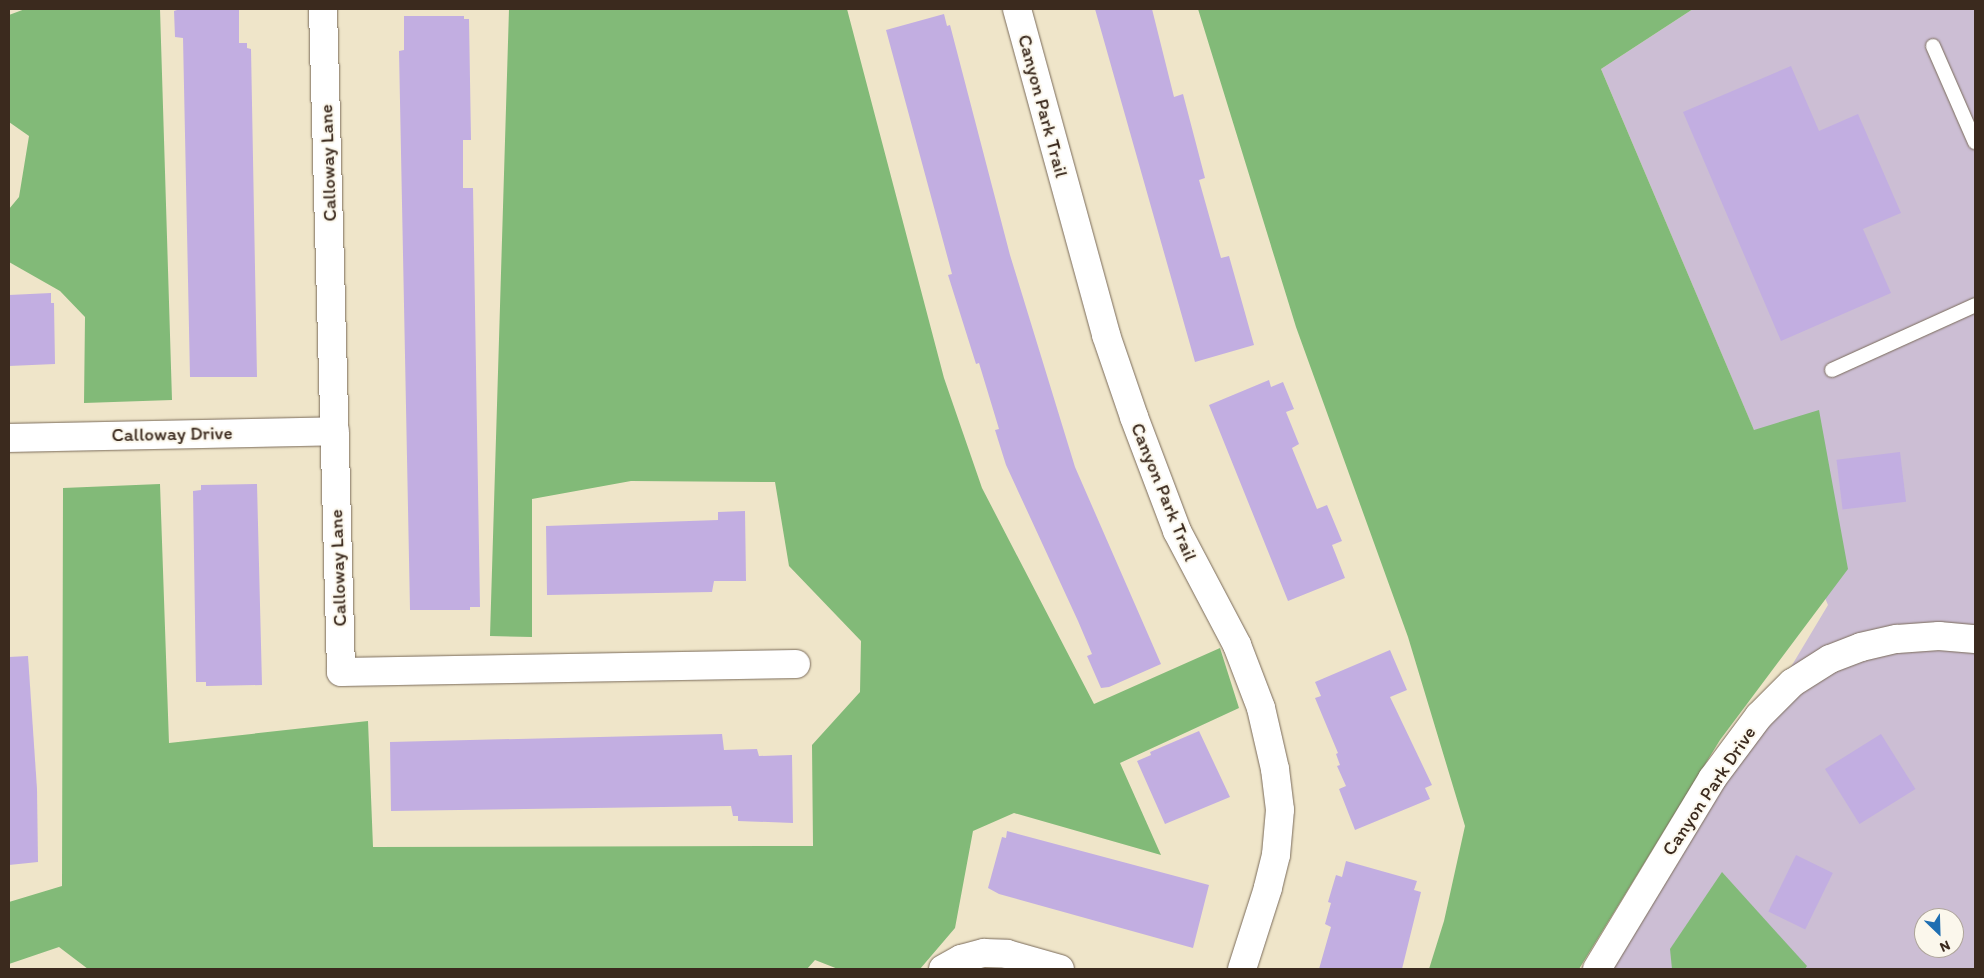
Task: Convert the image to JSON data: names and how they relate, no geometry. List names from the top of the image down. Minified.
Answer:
{"streets":{"street":["Canyon Park Trail","Calloway Lane","Calloway Drive","Canyon Park Drive"]},"crossings":[["Calloway Lane","Calloway Drive"]],"north":"bottom right"}
